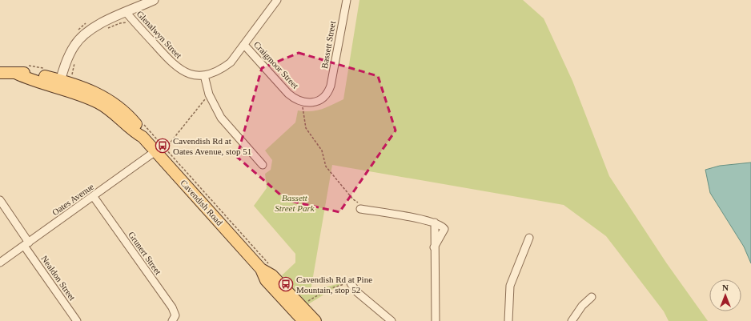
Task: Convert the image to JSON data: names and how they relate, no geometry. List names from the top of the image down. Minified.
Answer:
{"streets":{"main road":["Cavendish Road"],"street":["Glenalwyn Street","Bassett Street","Craigmoor Street","Oates Avenue","Grunert Street","Nealdon Street"]},"crossings":[["Glenalwyn Street","Craigmoor Street"],["Bassett Street","Craigmoor Street"],["Oates Avenue","Cavendish Road"],["Oates Avenue","Grunert Street"],["Oates Avenue","Nealdon Street"]],"parks":["Bassett Street Park"],"places":{"bus stop":["Cavendish Rd at Oates Avenue, stop 51","Cavendish Rd at Pine Mountain, stop 52"]},"north":"top"}
